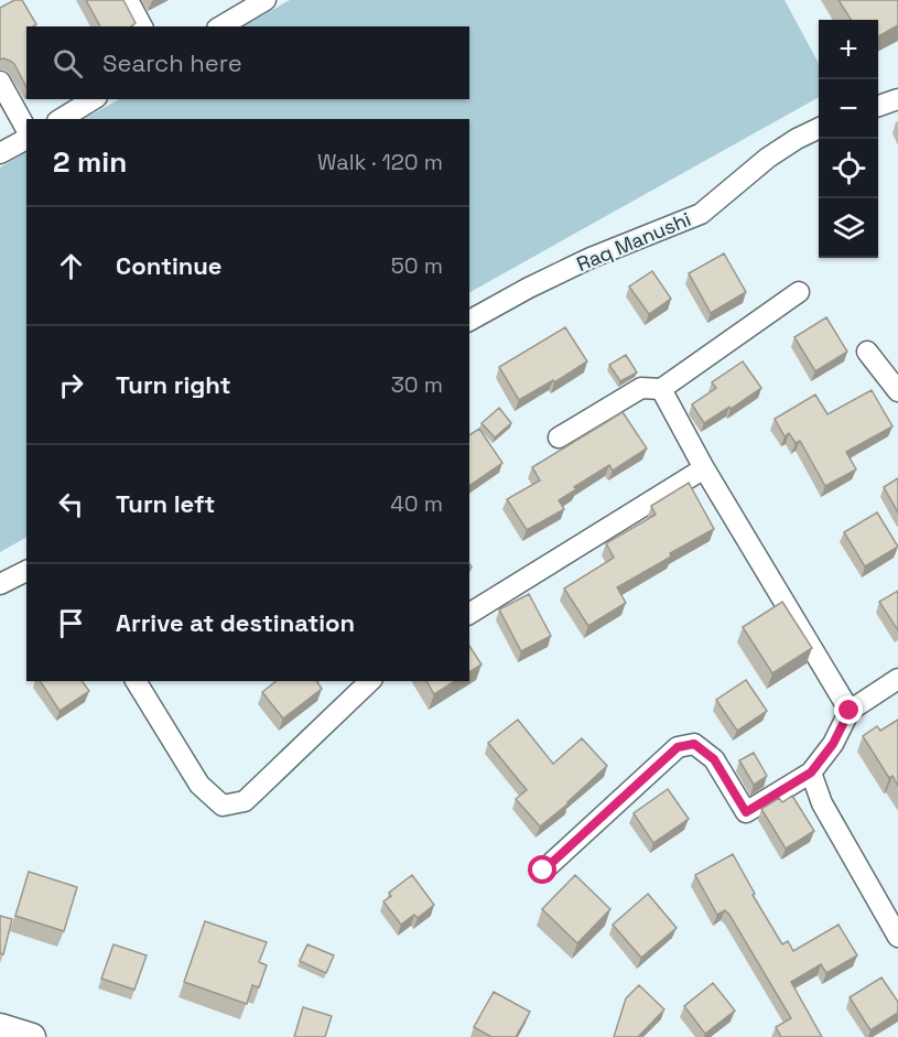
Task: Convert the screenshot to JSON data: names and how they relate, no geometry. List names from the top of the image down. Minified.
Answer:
{"streets":{"street":["Raq Manushi"]},"page":{"map_buttons":["+","−"],"search":"Search here","heading":["2 min","Walk · 120 m"],"list":[["Continue","50 m"],["Turn right","30 m"],["Turn left","40 m"],"Arrive at destination"]}}
